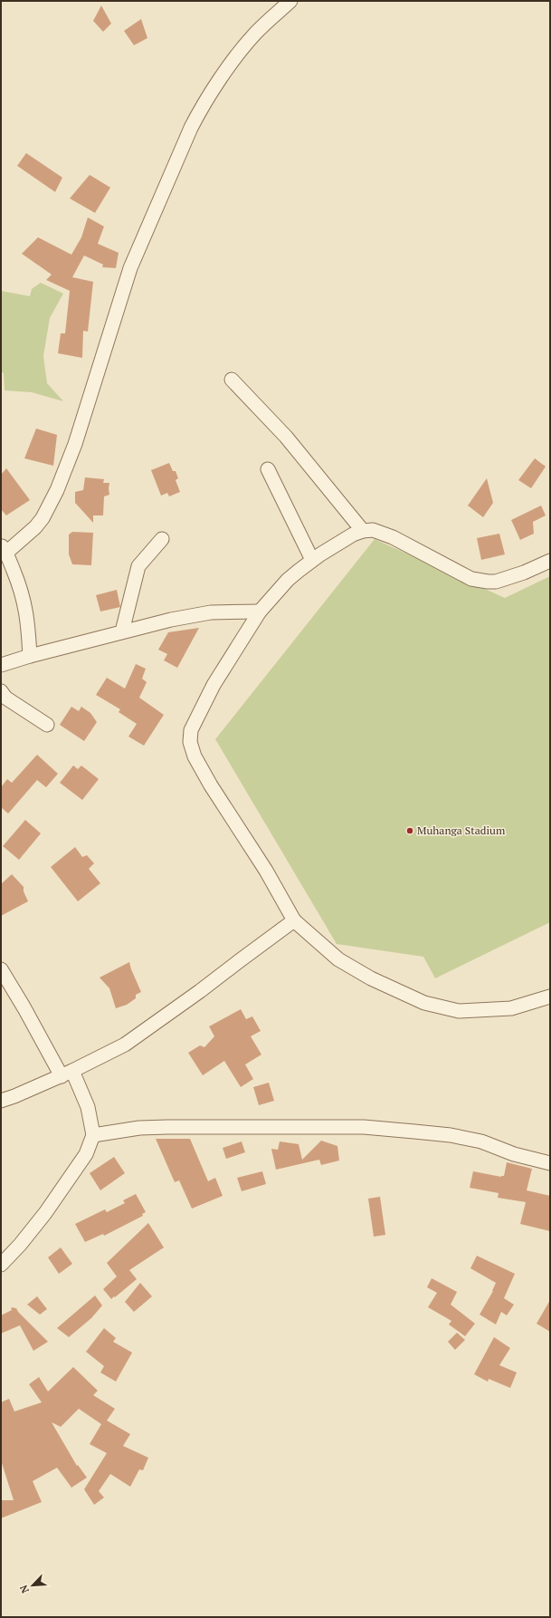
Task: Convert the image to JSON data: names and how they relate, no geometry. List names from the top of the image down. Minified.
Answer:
{"places":["Muhanga Stadium"],"north":"bottom left"}
